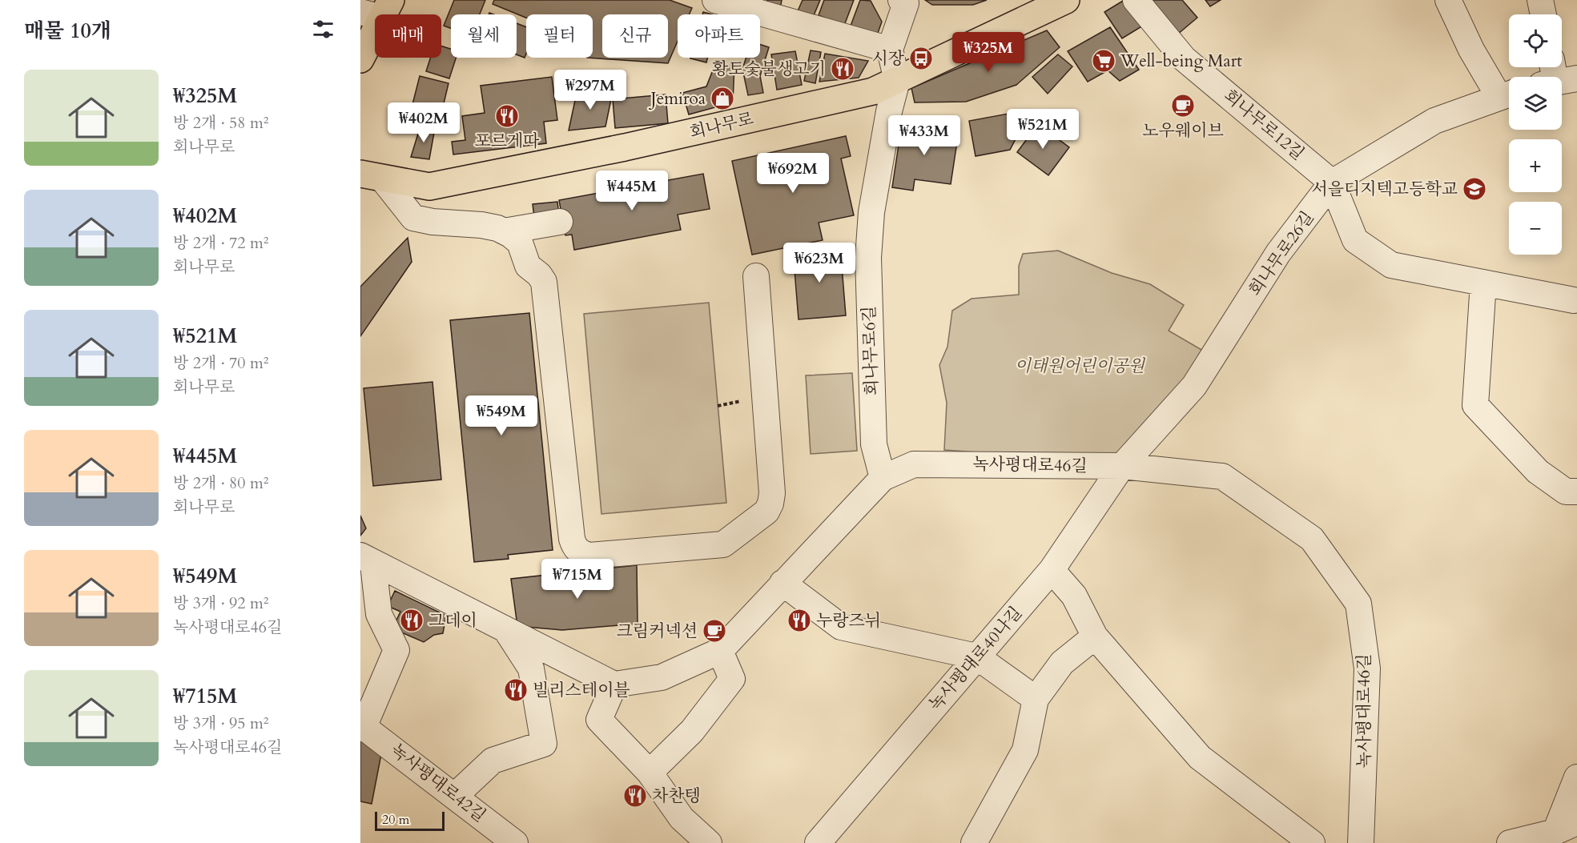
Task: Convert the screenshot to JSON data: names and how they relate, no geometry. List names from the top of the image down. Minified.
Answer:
{"streets":{"main road":["회나무로"],"street":["회나무로12길","회나무로26길","회나무로6길","녹사평대로46길","녹사평대로40나길","녹사평대로42길"]},"crossings":[["회나무로12길","회나무로26길"],["회나무로","회나무로6길"],["회나무로26길","녹사평대로46길"],["회나무로26길","녹사평대로40나길"],["회나무로6길","녹사평대로46길"],["녹사평대로46길","녹사평대로40나길"]],"parks":["이태원어린이공원"],"places":{"bus stop":["시장"],"supermarket":["Well-being Mart"],"restaurant":["황토숯불생고기","포르게따","그데이","누랑즈뉘","빌리스테이블","차찬텡"],"shop":["Jemiroa"],"cafe":["노우웨이브","크림커넥션"],"school or university":["서을디지텍고등학교"]},"scale_bar":"20 m","page":{"heading":"매물 10개","map_buttons":["+","−"],"chip":["매매","월세","필터","신규","아파트"],"price":["₩325M","₩297M","₩402M","₩521M","₩433M","₩692M","₩445M","₩623M","₩549M","₩715M"],"list":[{"name":"₩325M","note":"방 2개 · 58 m² · 회나무로"},{"name":"₩402M","note":"방 2개 · 72 m² · 회나무로"},{"name":"₩521M","note":"방 2개 · 70 m² · 회나무로"},{"name":"₩445M","note":"방 2개 · 80 m² · 회나무로"},{"name":"₩549M","note":"방 3개 · 92 m² · 녹사평대로46길"},{"name":"₩715M","note":"방 3개 · 95 m² · 녹사평대로46길"}],"scale":"20 m"}}
